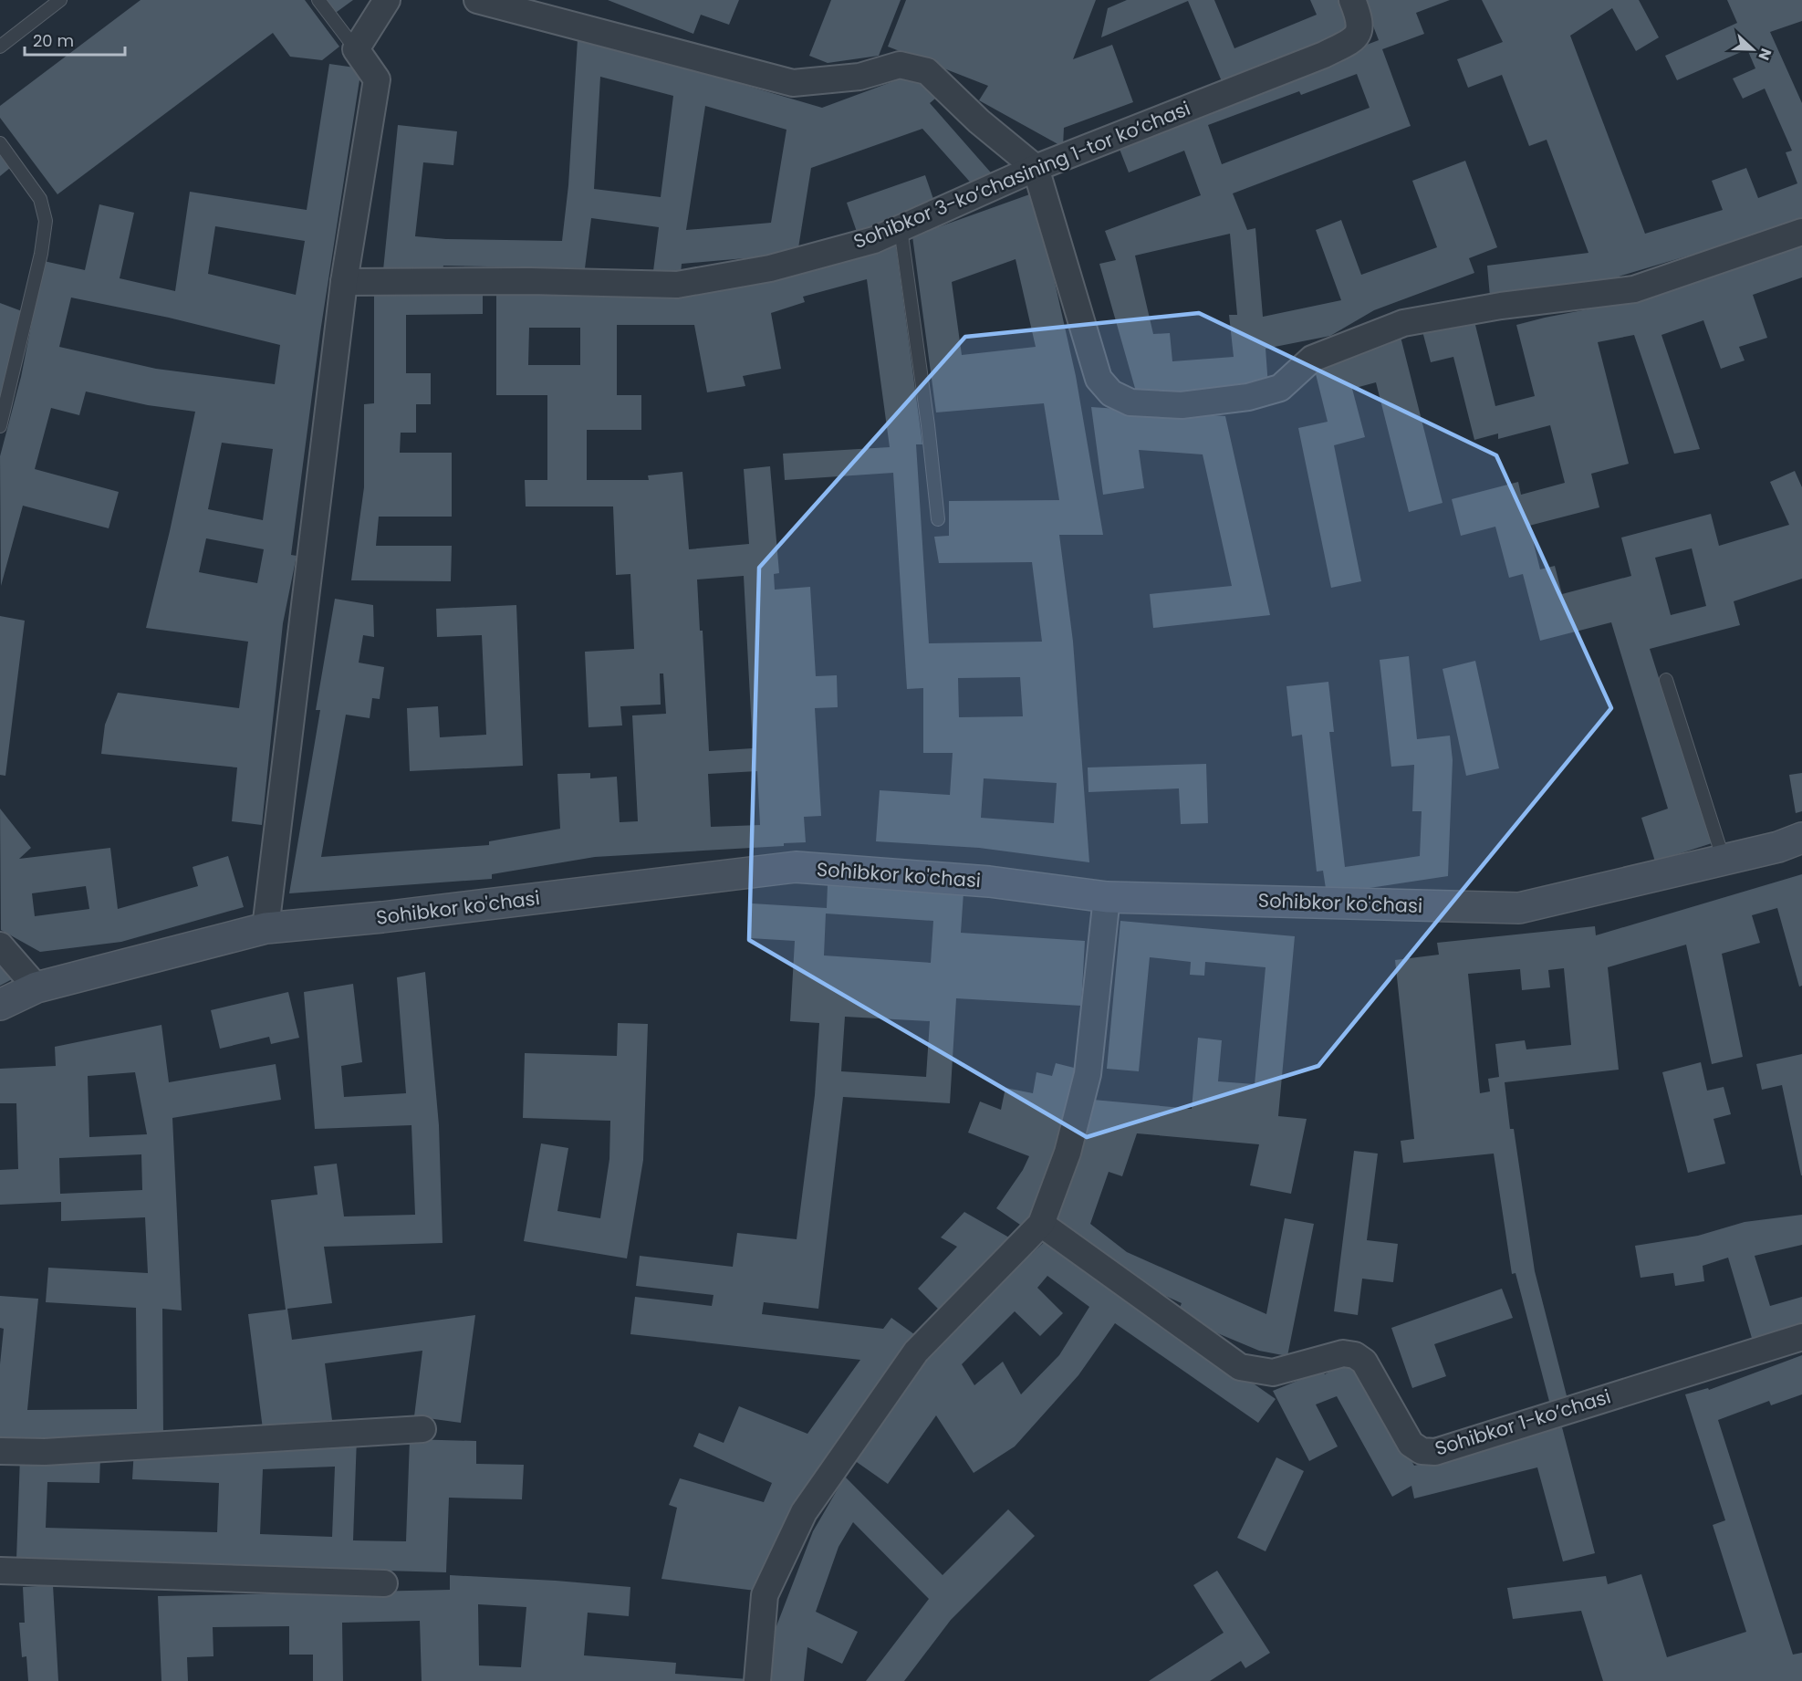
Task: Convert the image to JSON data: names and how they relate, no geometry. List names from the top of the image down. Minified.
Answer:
{"streets":{"street":["Sohibkor 3-ko‘chasining 1-tor ko‘chasi","Sohibkor ko'chasi","Sohibkor 1-koʼchasi"]},"scale_bar":"20 m","north":"right"}
